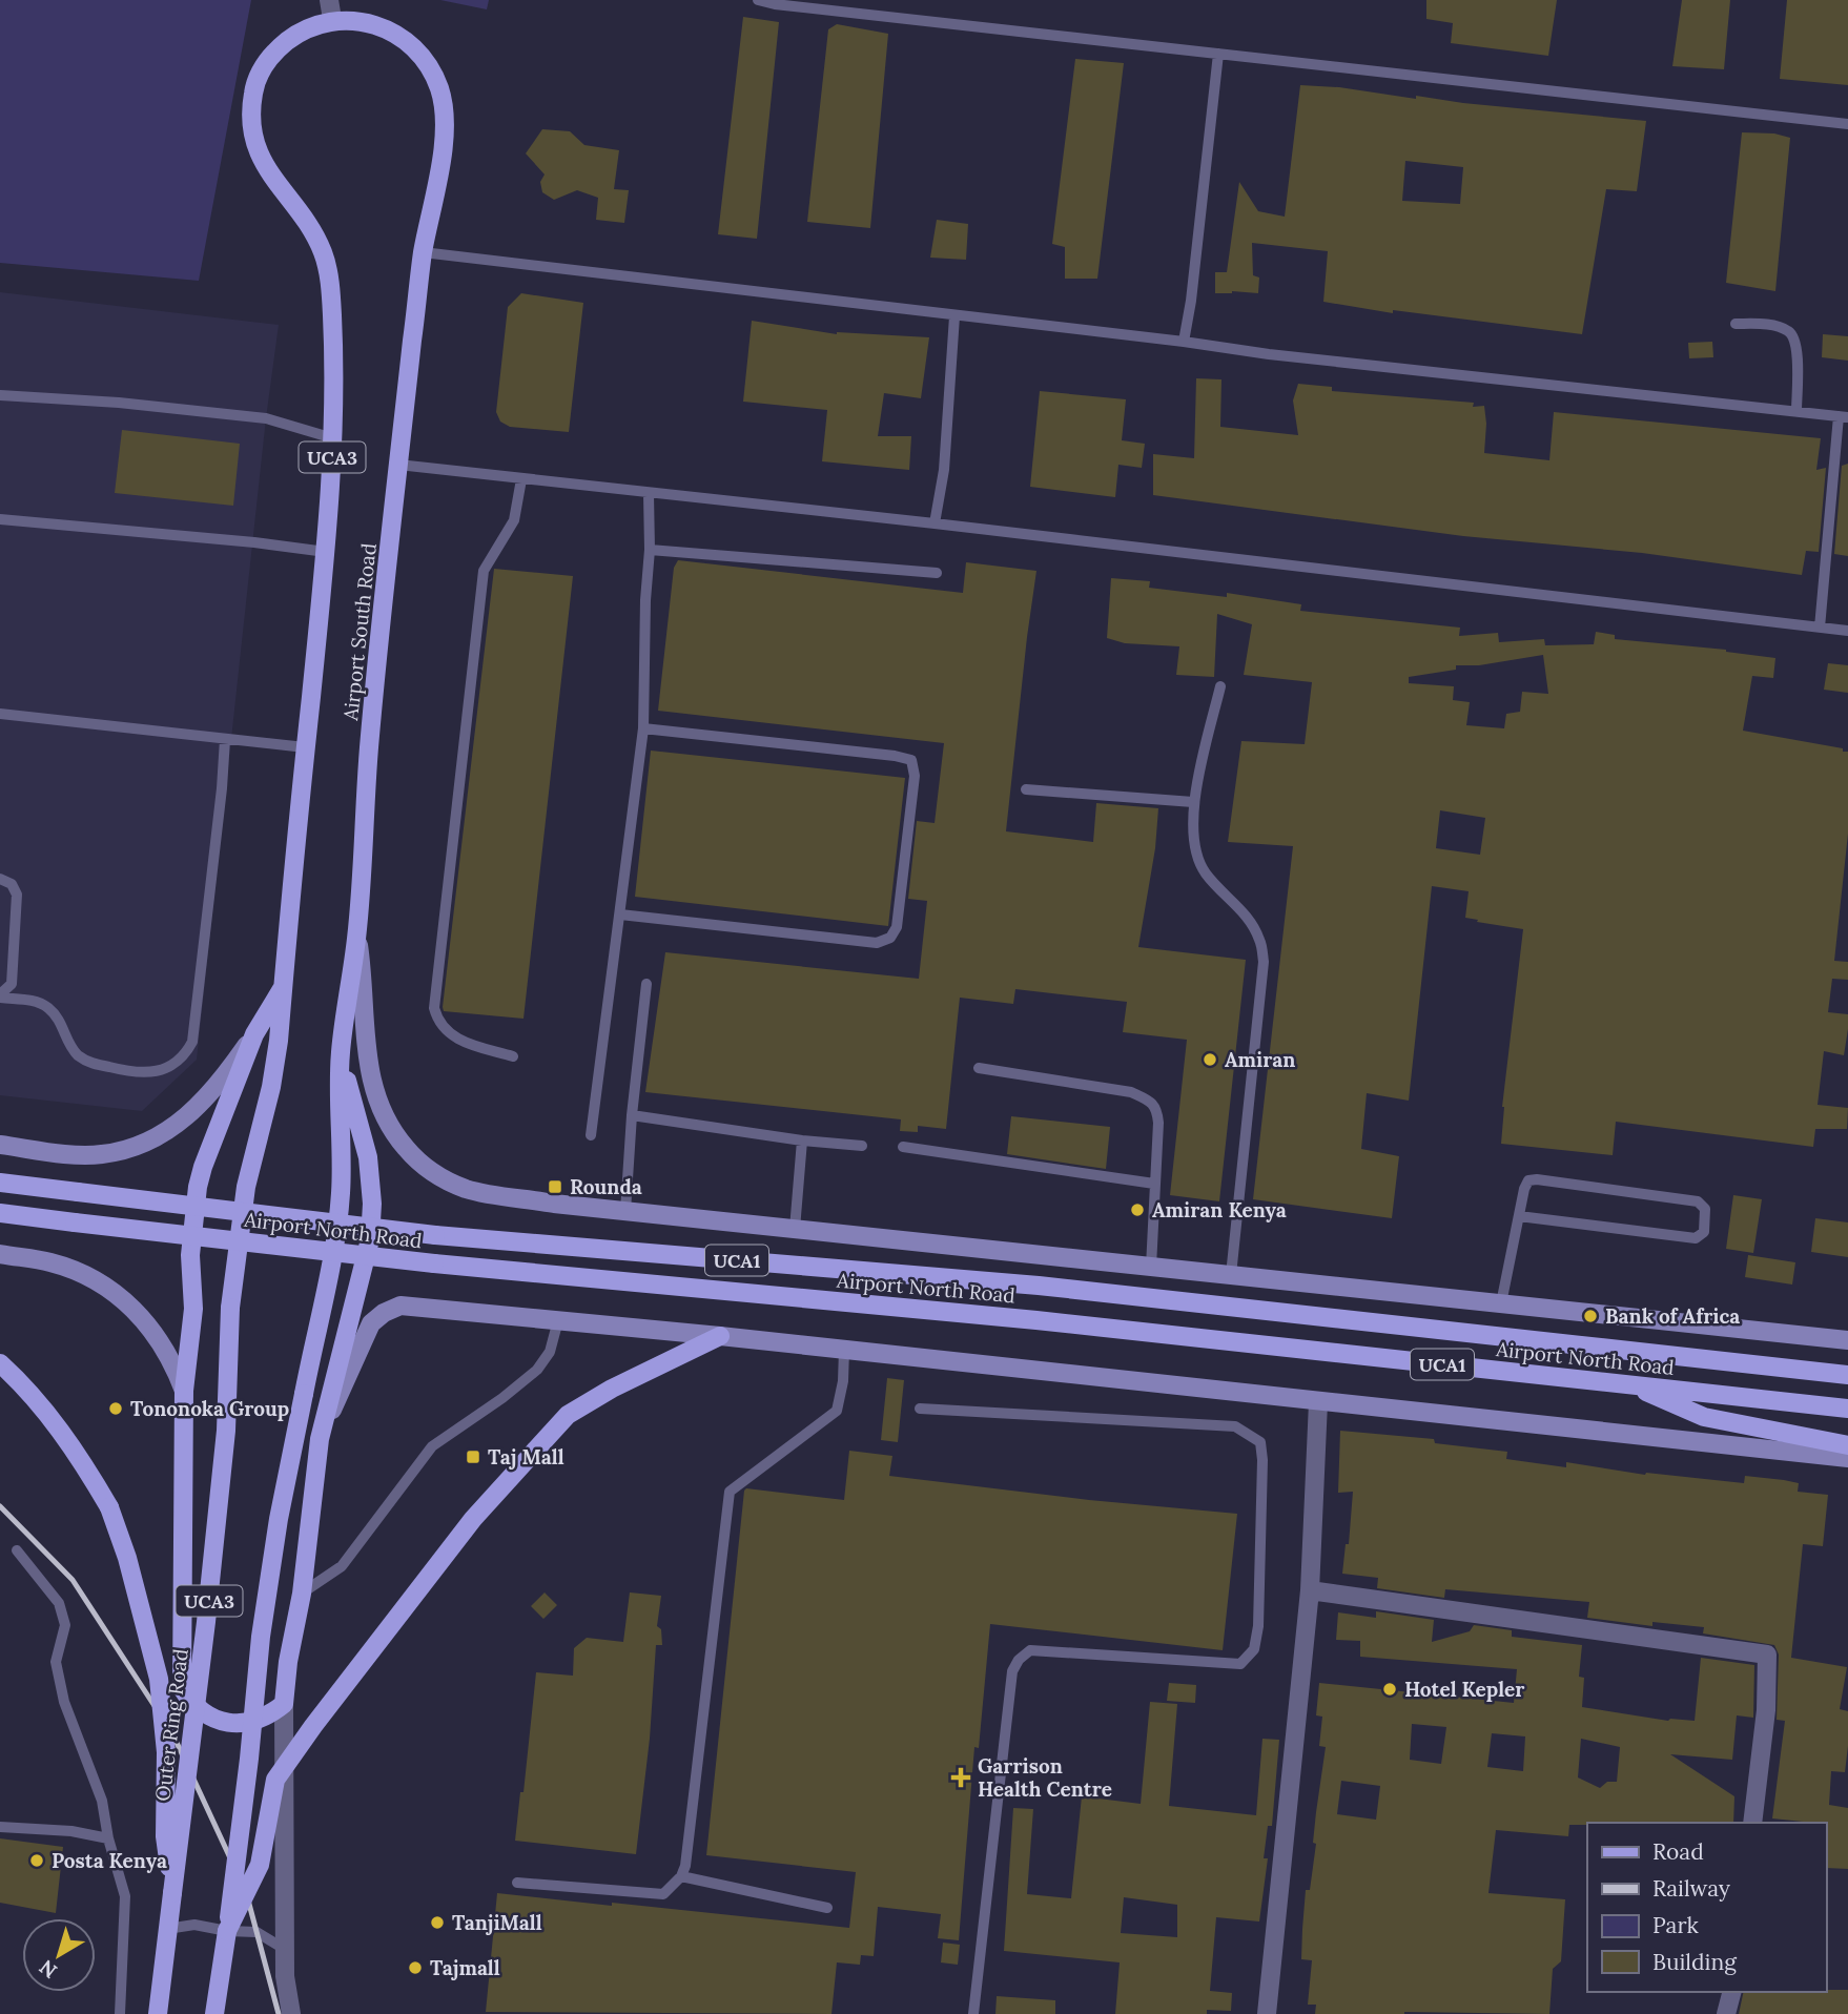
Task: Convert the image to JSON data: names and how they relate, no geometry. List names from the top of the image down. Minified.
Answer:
{"streets":{"main road":["UCA3","Airport South Road","Airport North Road","UCA1","Outer Ring Road"]},"crossings":[["UCA3","Airport South Road"],["Airport South Road","UCA1"],["Airport South Road","Outer Ring Road"]],"places":{"other":["Amiran","Amiran Kenya","Bank of Africa","Tononoka Group","Hotel Kepler","Posta Kenya","TanjiMall","Tajmall"],"transit":["Rounda","Taj Mall"],"health":["Garrison Health Centre"]},"legend":["Road","Railway","Park","Building"],"north":"bottom left"}
